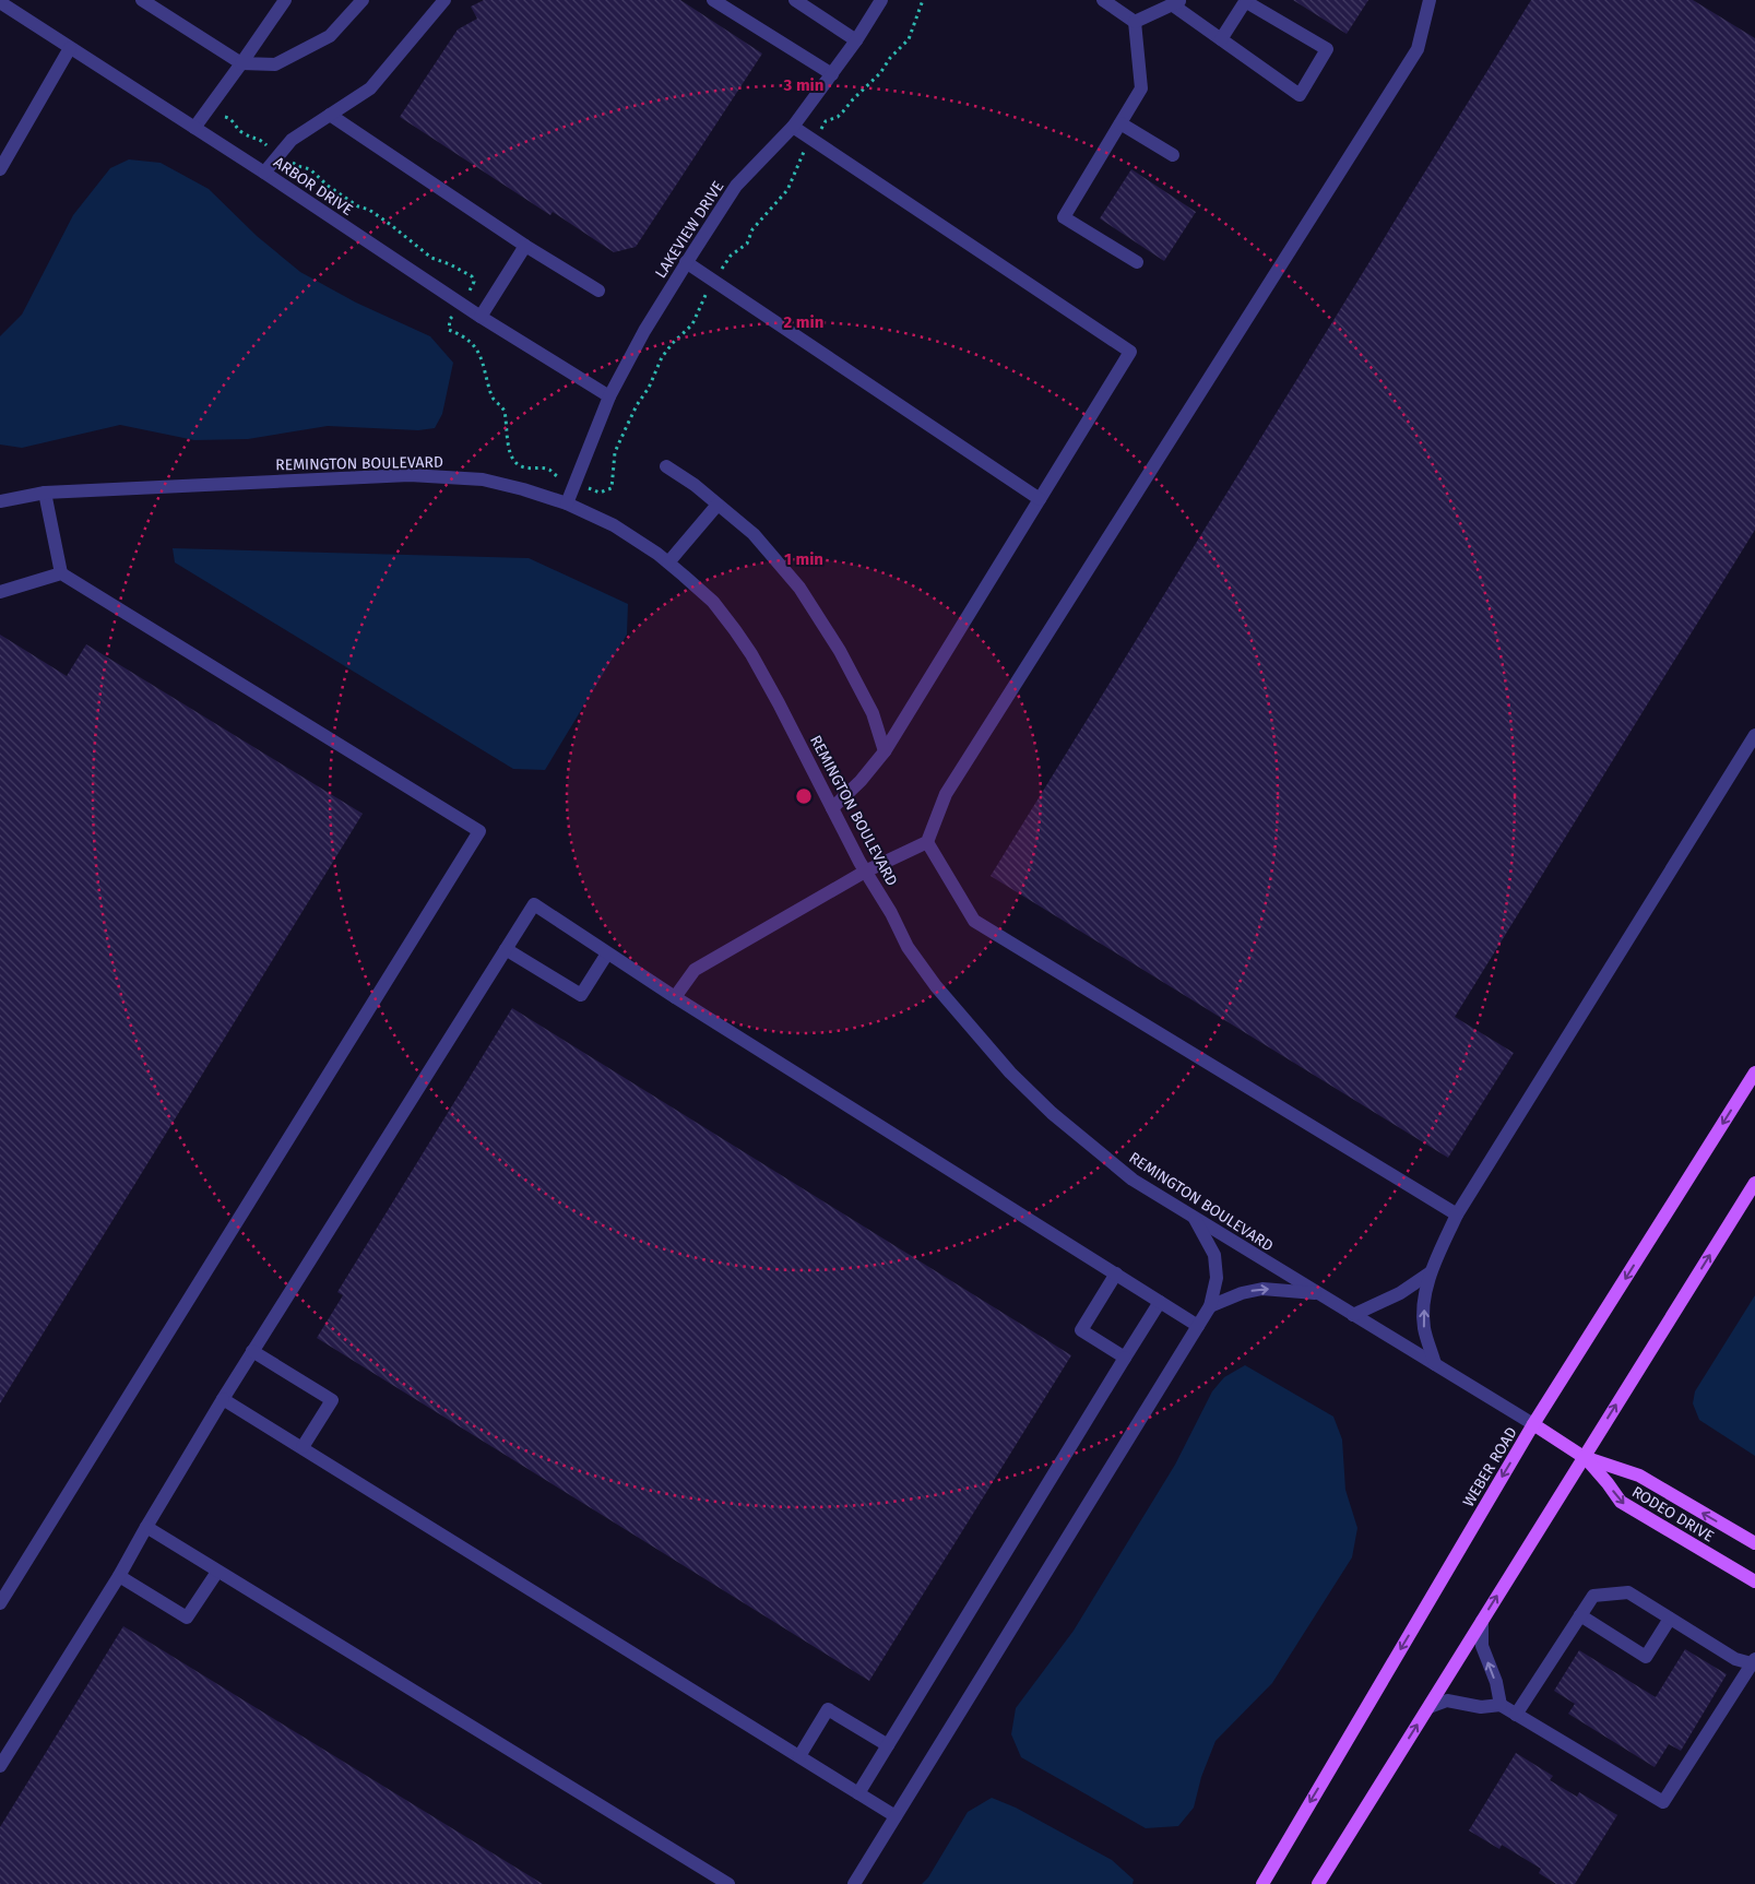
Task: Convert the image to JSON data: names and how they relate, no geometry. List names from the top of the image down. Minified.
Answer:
{"streets":{"main road":["REMINGTON BOULEVARD","WEBER ROAD","RODEO DRIVE"],"street":["ARBOR DRIVE","LAKEVIEW DRIVE"]},"crossings":[["ARBOR DRIVE","LAKEVIEW DRIVE"],["LAKEVIEW DRIVE","REMINGTON BOULEVARD"],["REMINGTON BOULEVARD","WEBER ROAD"],["REMINGTON BOULEVARD","RODEO DRIVE"]],"rings":["3 min","2 min","1 min"]}
